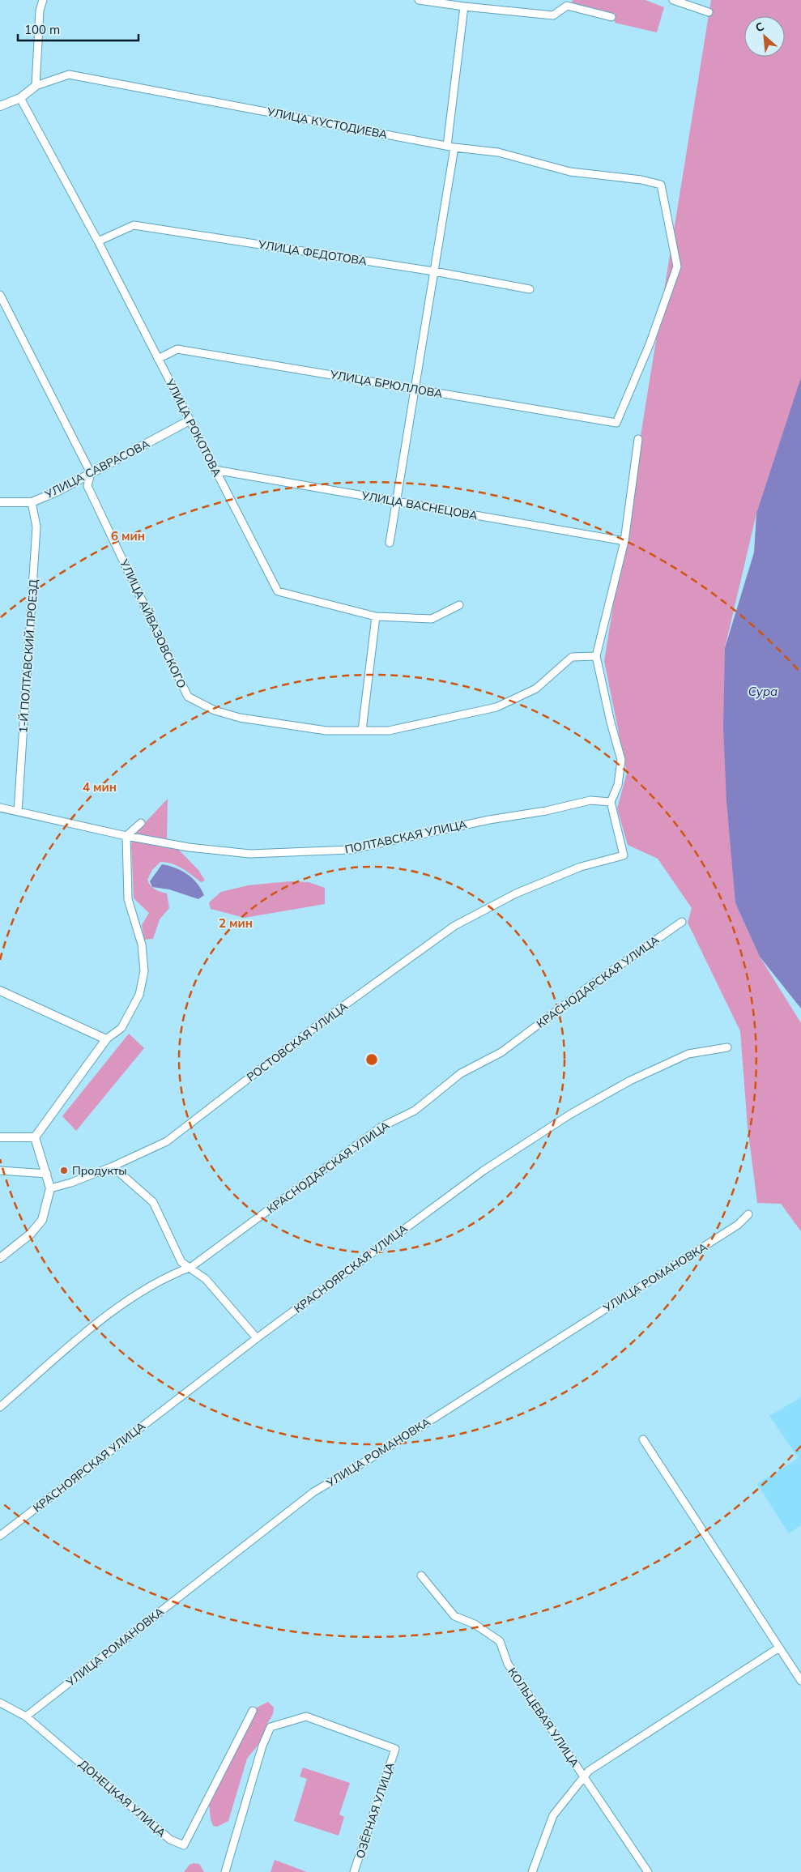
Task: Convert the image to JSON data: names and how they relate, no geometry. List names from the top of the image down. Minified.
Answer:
{"streets":{"street":["УЛИЦА КУСТОДИЕВА","УЛИЦА ФЕДОТОВА","УЛИЦА БРЮЛЛОВА","УЛИЦА РОКОТОВА","УЛИЦА САВРАСОВА","УЛИЦА ВАСНЕЦОВА","УЛИЦА АЙВАЗОВСКОГО","1-Й ПОЛТАВСКИЙ ПРОЕЗД","ПОЛТАВСКАЯ УЛИЦА","КРАСНОДАРСКАЯ УЛИЦА","РОСТОВСКАЯ УЛИЦА","КРАСНОЯРСКАЯ УЛИЦА","УЛИЦА РОМАНОВКА","КОЛЬЦЕВАЯ УЛИЦА","ДОНЕЦКАЯ УЛИЦА","ОЗЁРНАЯ УЛИЦА"]},"crossings":[["УЛИЦА КУСТОДИЕВА","УЛИЦА БРЮЛЛОВА"],["УЛИЦА КУСТОДИЕВА","УЛИЦА РОКОТОВА"],["УЛИЦА ФЕДОТОВА","УЛИЦА РОКОТОВА"],["УЛИЦА БРЮЛЛОВА","УЛИЦА РОКОТОВА"],["УЛИЦА РОКОТОВА","УЛИЦА САВРАСОВА"],["УЛИЦА РОКОТОВА","УЛИЦА ВАСНЕЦОВА"],["УЛИЦА САВРАСОВА","УЛИЦА АЙВАЗОВСКОГО"],["УЛИЦА САВРАСОВА","1-Й ПОЛТАВСКИЙ ПРОЕЗД"],["1-Й ПОЛТАВСКИЙ ПРОЕЗД","ПОЛТАВСКАЯ УЛИЦА"],["ПОЛТАВСКАЯ УЛИЦА","РОСТОВСКАЯ УЛИЦА"],["УЛИЦА РОМАНОВКА","ДОНЕЦКАЯ УЛИЦА"]],"water":["Сура"],"places":["Продукты"],"scale_bar":"100 m","north":"top left","rings":["6 мин","4 мин","2 мин"]}
